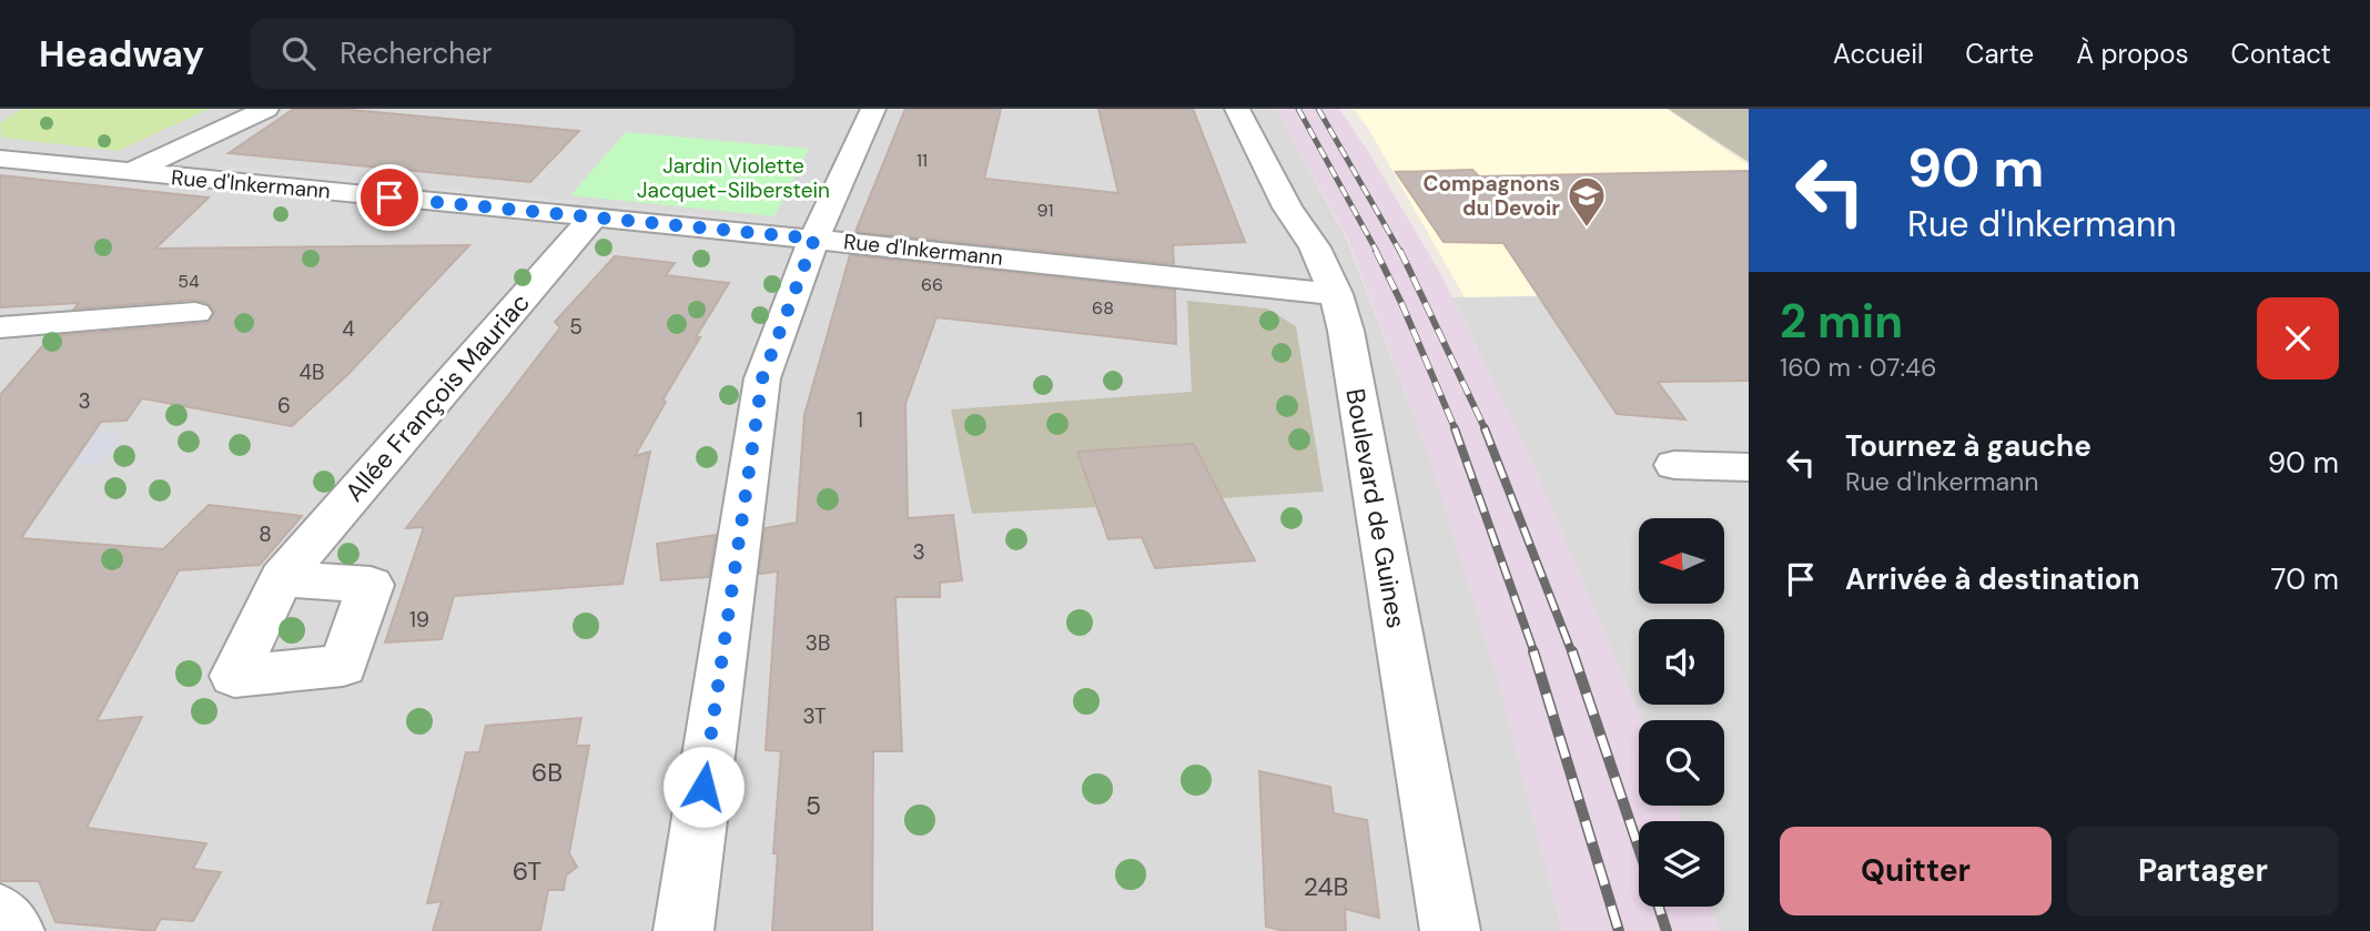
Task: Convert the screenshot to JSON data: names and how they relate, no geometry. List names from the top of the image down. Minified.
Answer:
{"streets":{"street":["Rue d'Inkermann","Allée François Mauriac","Boulevard de Guines"]},"crossings":[["Rue d'Inkermann","Allée François Mauriac"],["Rue d'Inkermann","Boulevard de Guines"]],"parks":["Jardin Violette Jacquet-Silberstein"],"places":{"school or university":["Compagnons du Devoir"]},"house_numbers":["11","91","54","66","68","5","4","4B","3","6","1","8","3","19","3B","3T","6B","5","6T","24B"],"north":"left","page":{"header":"Headway","search":"Rechercher","nav":["Accueil","Carte","À propos","Contact"],"turn":["90 m","Rue d'Inkermann"],"heading":["2 min","160 m · 07:46"],"list":[{"name":"Tournez à gauche","note":"Rue d'Inkermann","value":"90 m"},{"name":"Arrivée à destination","value":"70 m"}],"buttons":["Quitter","Partager"]}}
